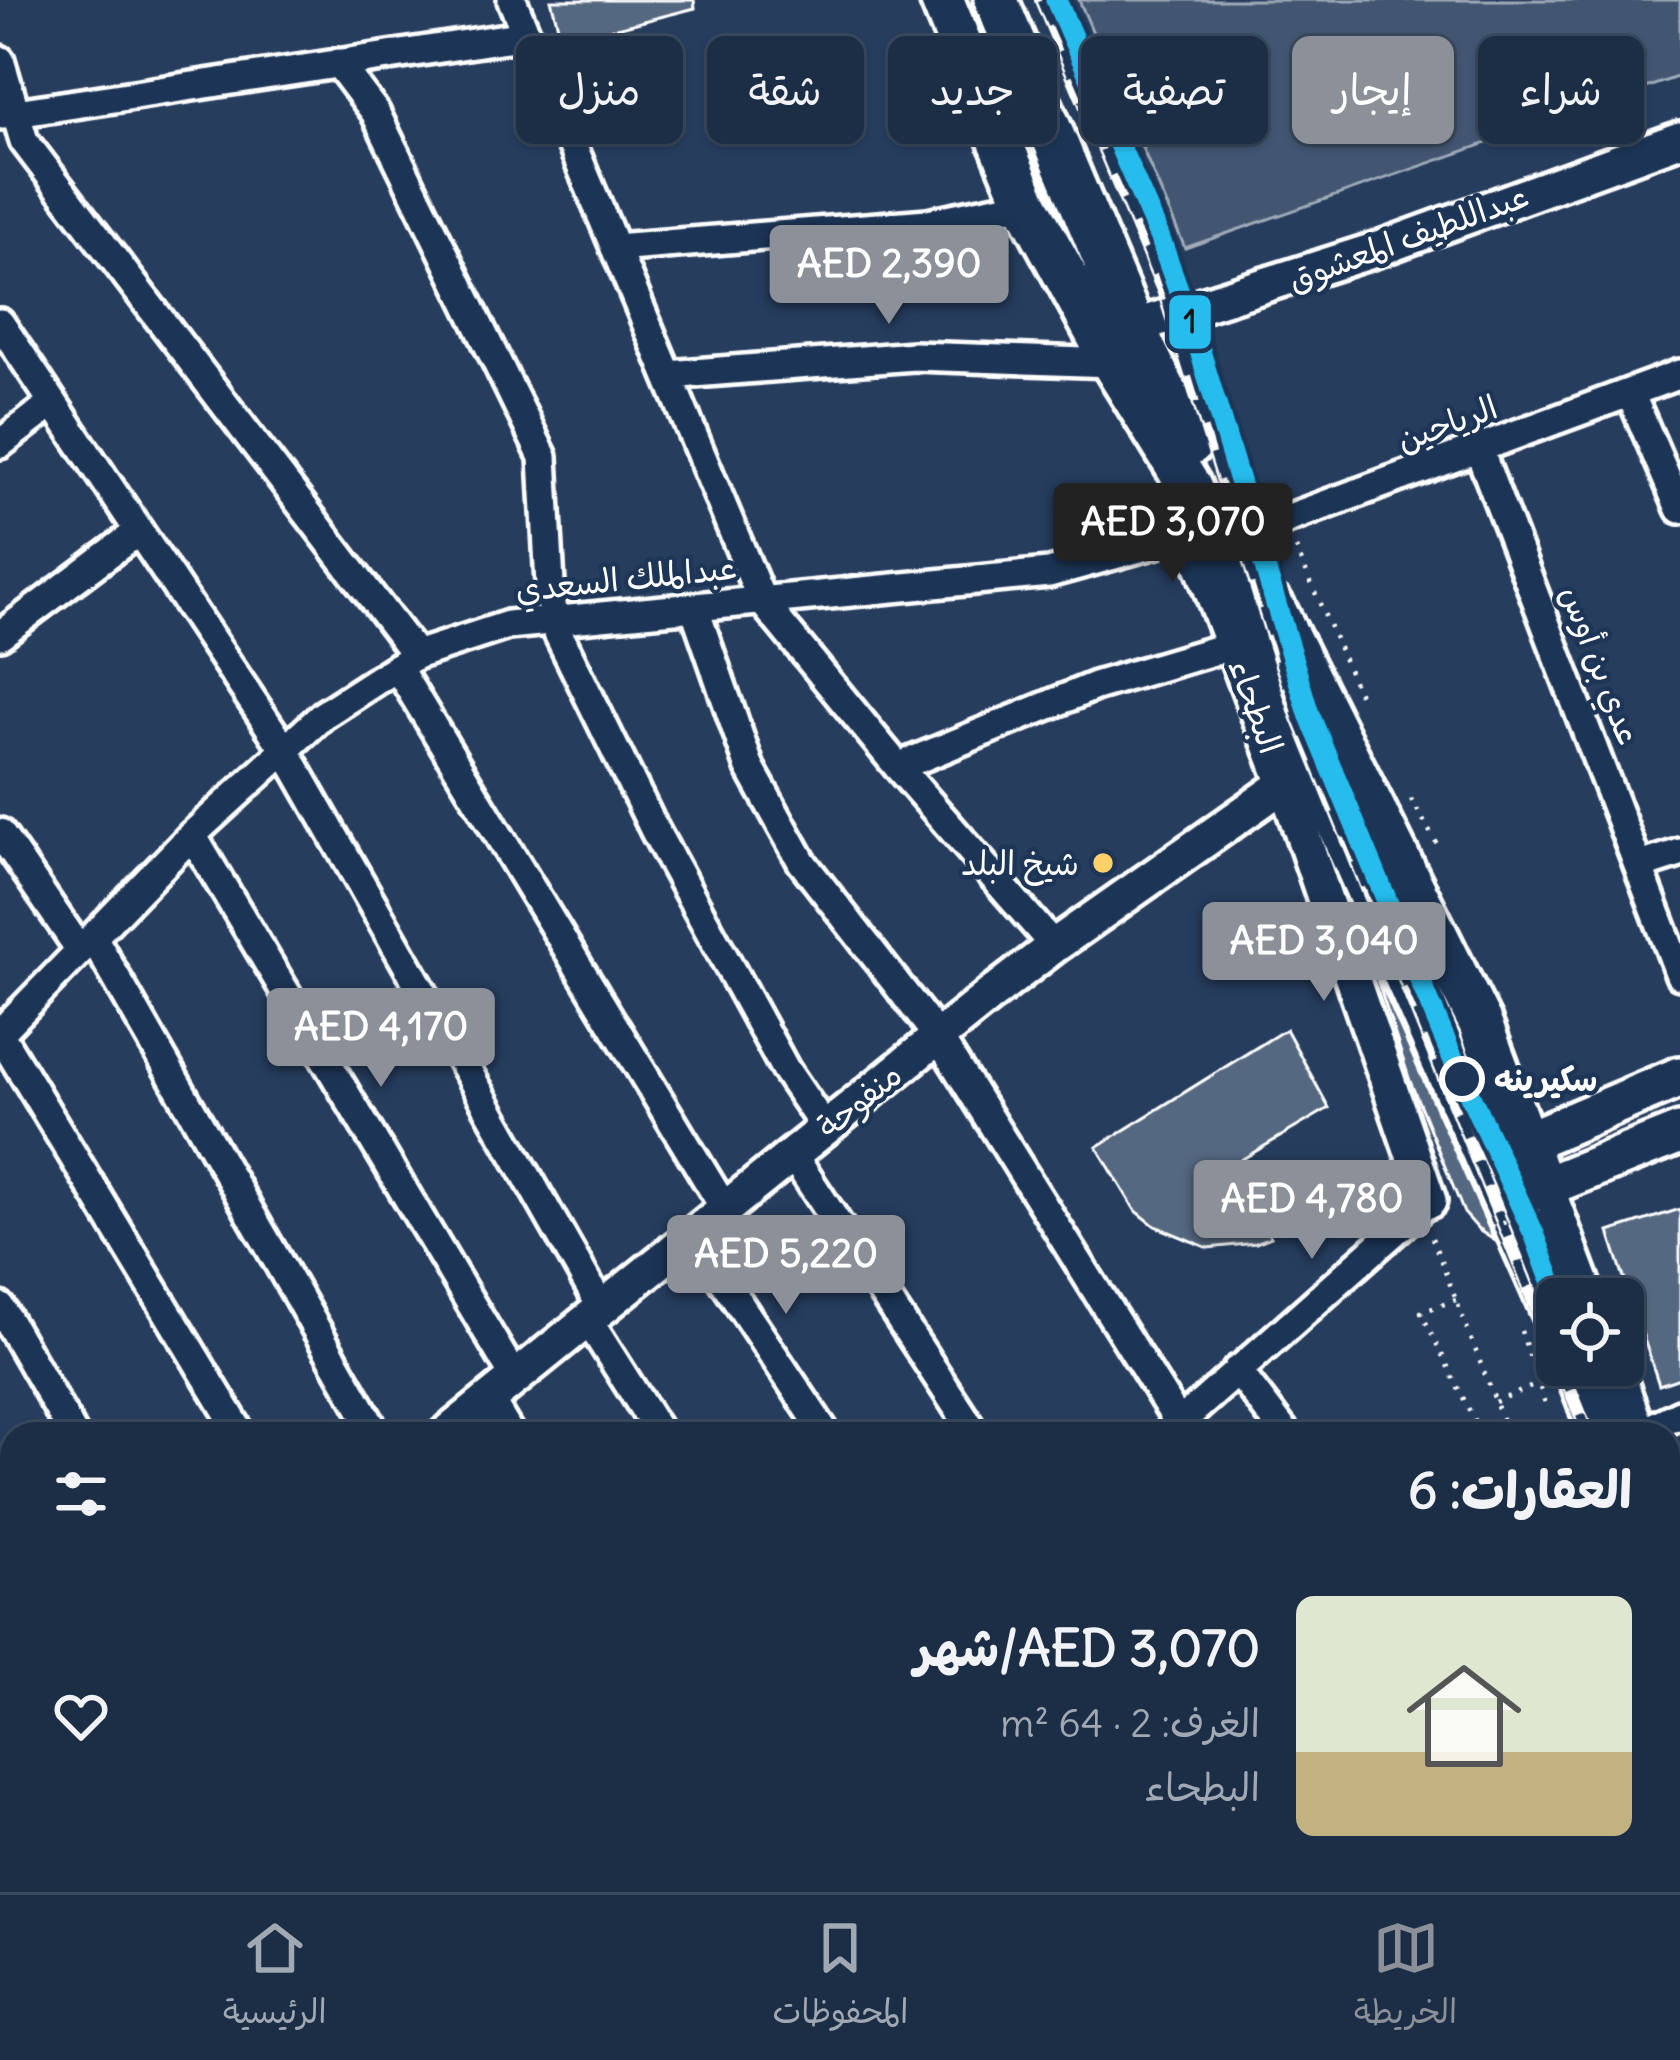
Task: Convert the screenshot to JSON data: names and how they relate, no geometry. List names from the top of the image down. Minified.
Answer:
{"streets":{"main road":["البطحاء"],"street":["عبداللطيف المعشوق","الرياحين","عبدالملك السعدي","عدي بن أوس","منفوحة"]},"crossings":[["عبداللطيف المعشوق","البطحاء"],["الرياحين","عبدالملك السعدي"],["الرياحين","عدي بن أوس"],["الرياحين","البطحاء"],["عبدالملك السعدي","البطحاء"],["البطحاء","منفوحة"]],"places":["شيخ البلد","سكيرينه"],"lines":["transit line 1"],"page":{"chip":["شراء","إيجار","تصفية","جديد","شقة","منزل"],"price":["AED 2,390","AED 3,070","AED 3,040","AED 4,170","AED 4,780","AED 5,220"],"heading":"العقارات: 6","list":[{"name":"AED 3,070/شهر","note":"الغرف: 2 · 64 m² · البطحاء"}],"tabs":["الخريطة","المحفوظات","الرئيسية"]}}
